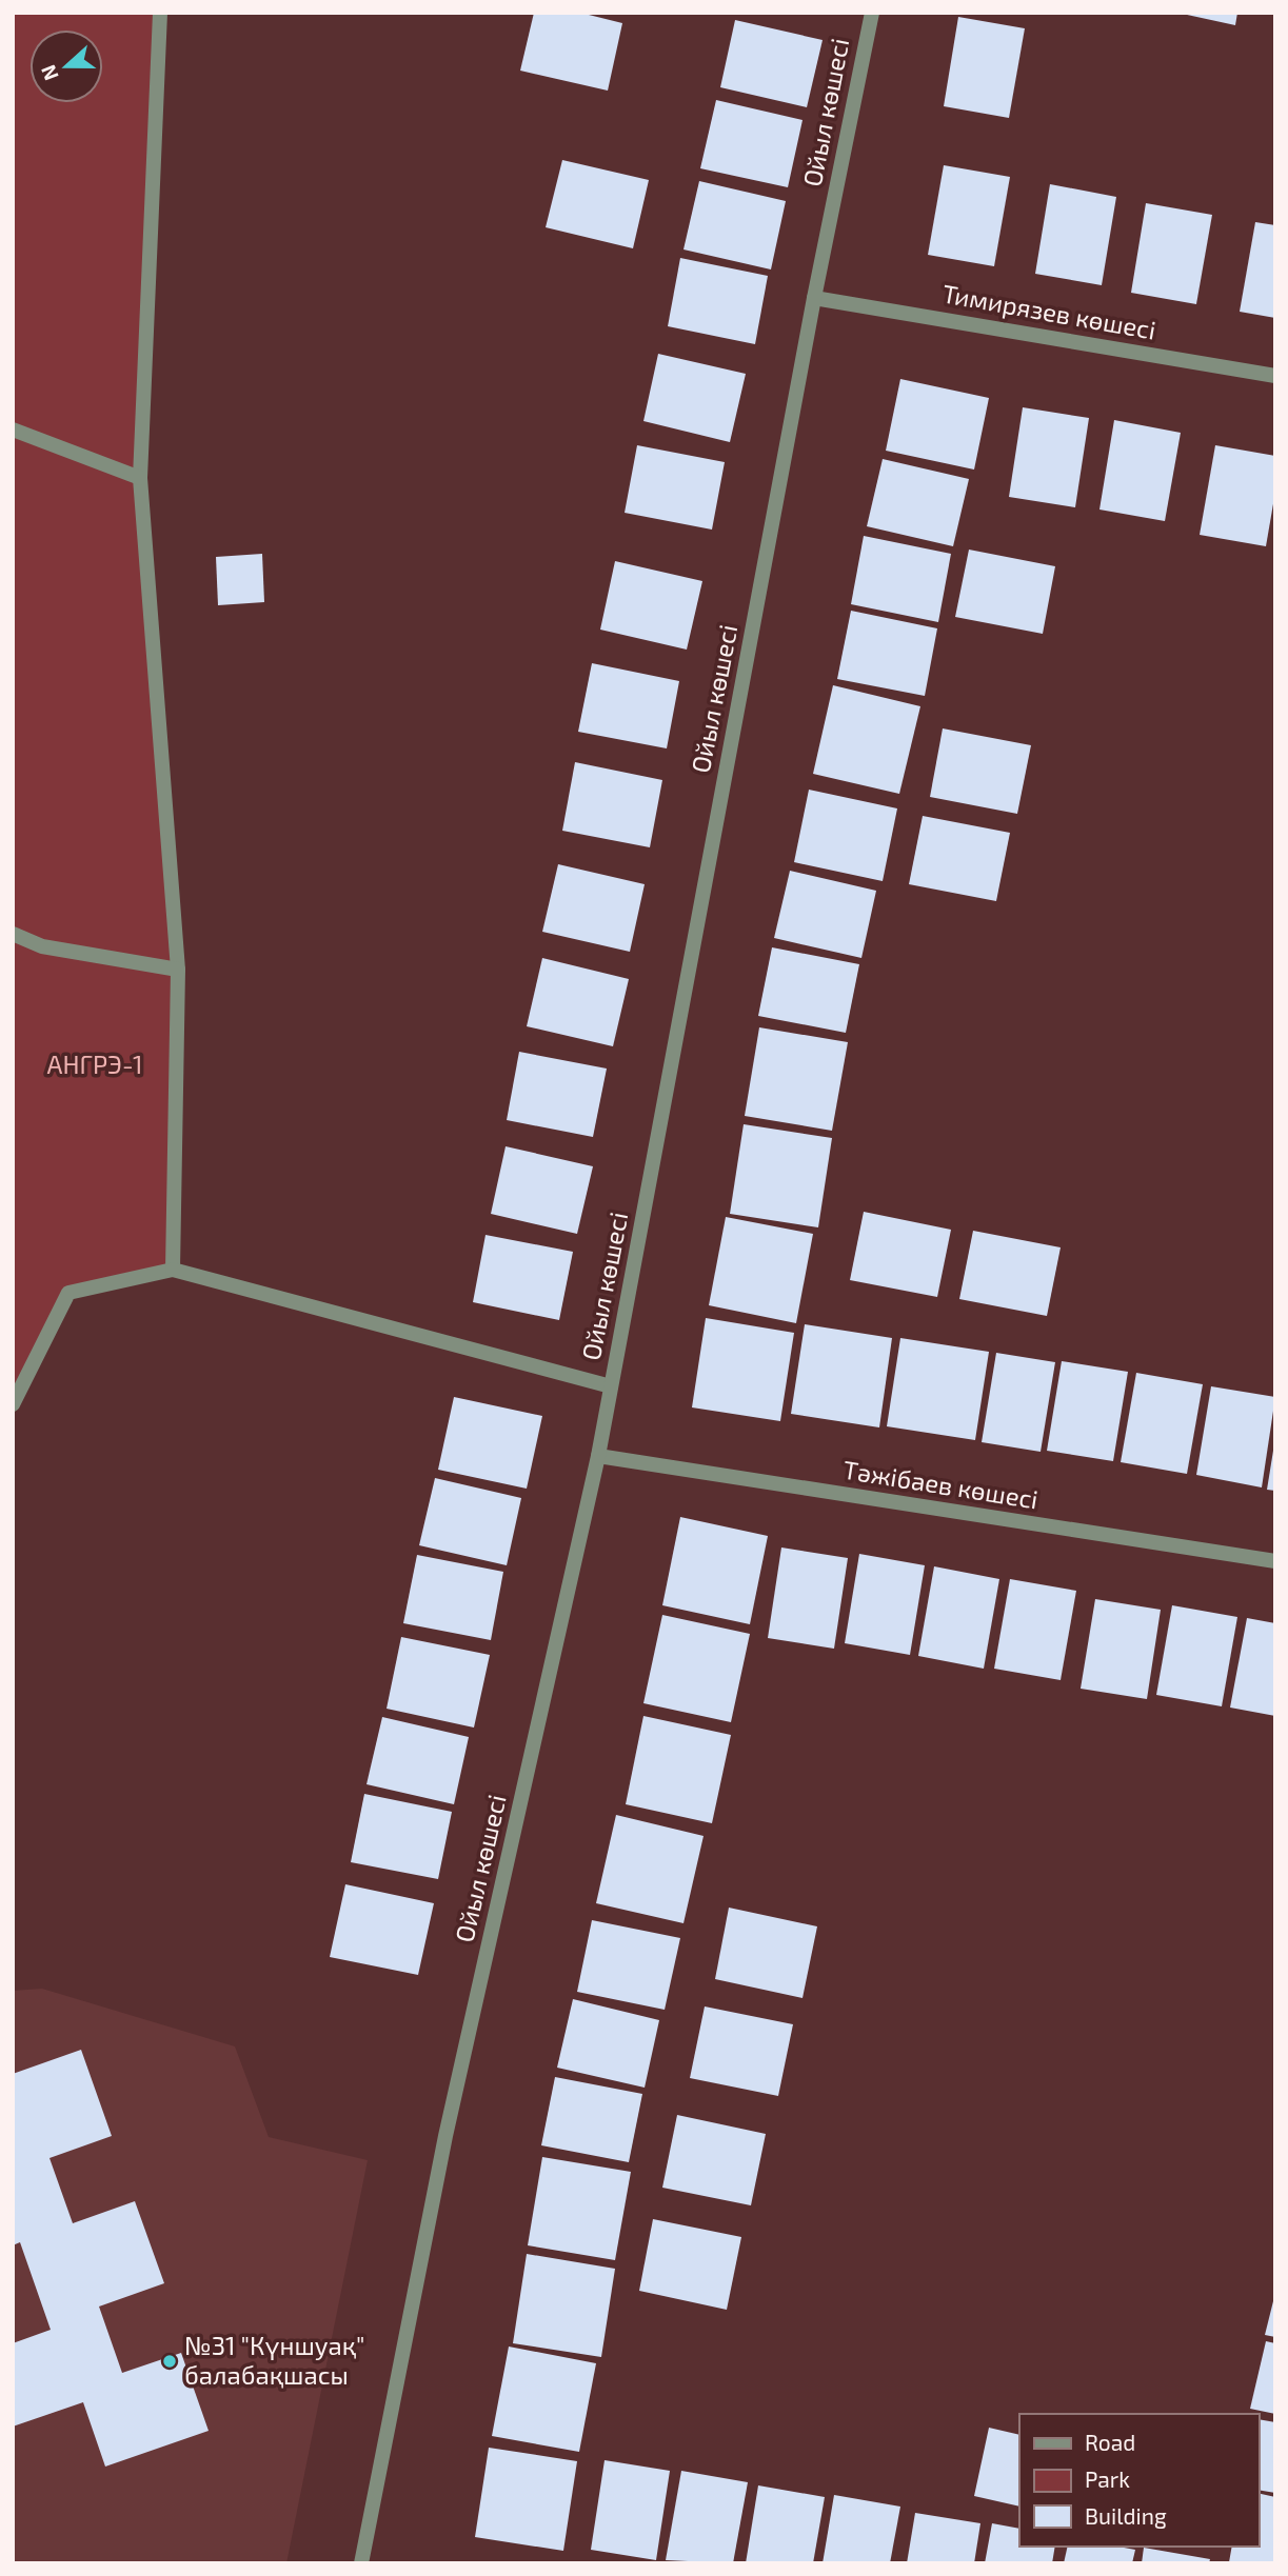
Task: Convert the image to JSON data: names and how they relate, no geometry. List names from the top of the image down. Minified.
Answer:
{"streets":{"street":["Ойыл көшесі","Тимирязев көшесі","Тәжібаев көшесі"]},"crossings":[["Ойыл көшесі","Тимирязев көшесі"],["Ойыл көшесі","Тәжібаев көшесі"]],"parks":["АНГРЭ-1"],"places":["№31 \"Күншуақ\" балабақшасы"],"legend":["Road","Park","Building"],"north":"left"}
